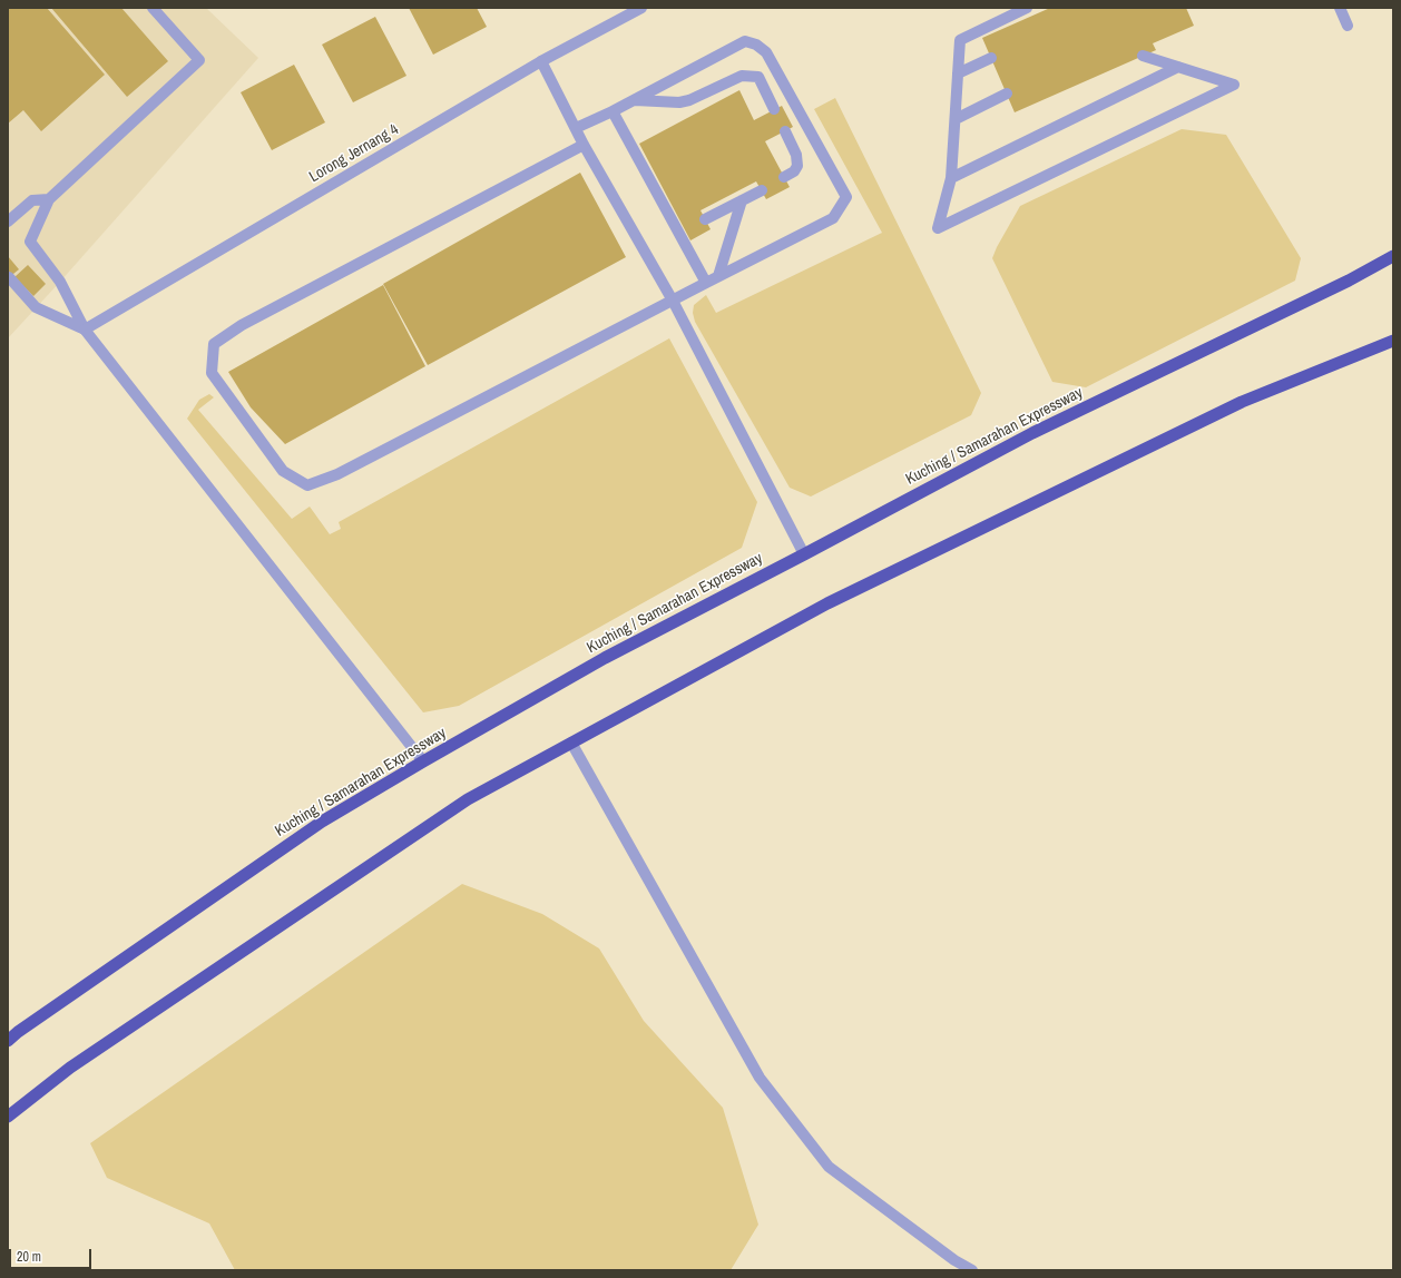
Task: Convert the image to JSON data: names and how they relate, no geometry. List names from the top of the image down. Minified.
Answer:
{"streets":{"highway":["Kuching / Samarahan Expressway"],"street":["Lorong Jernang 4"]},"scale_bar":"20 m"}
